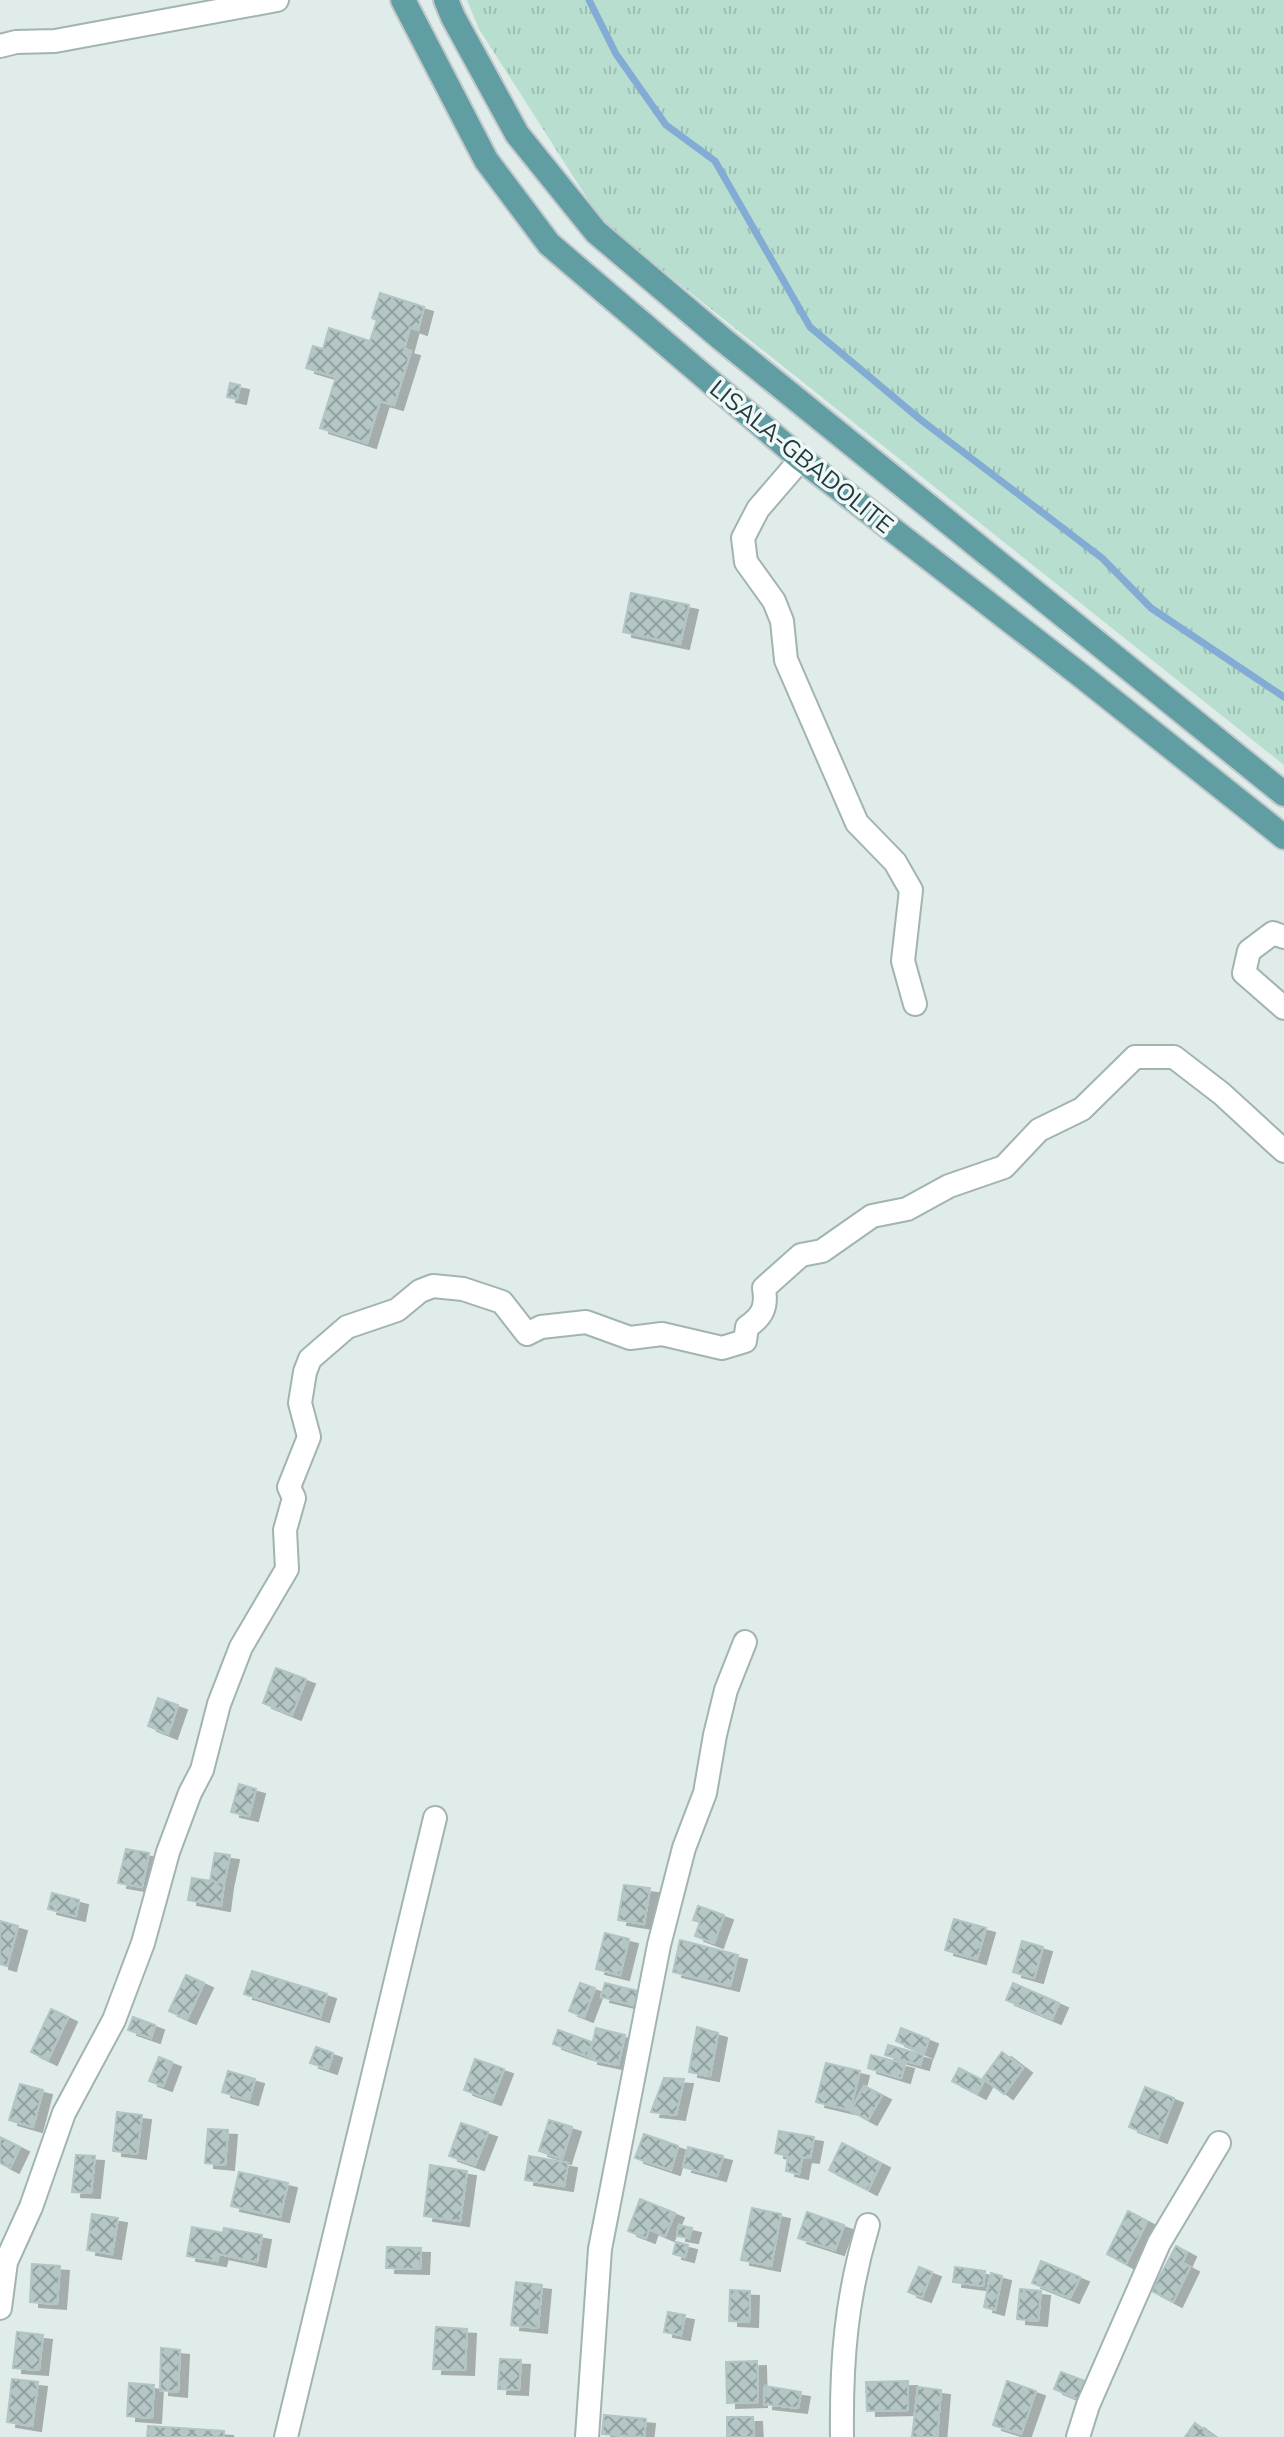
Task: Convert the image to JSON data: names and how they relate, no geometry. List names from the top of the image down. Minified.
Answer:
{"streets":{"main road":["LISALA-GBADOLITE"]}}
